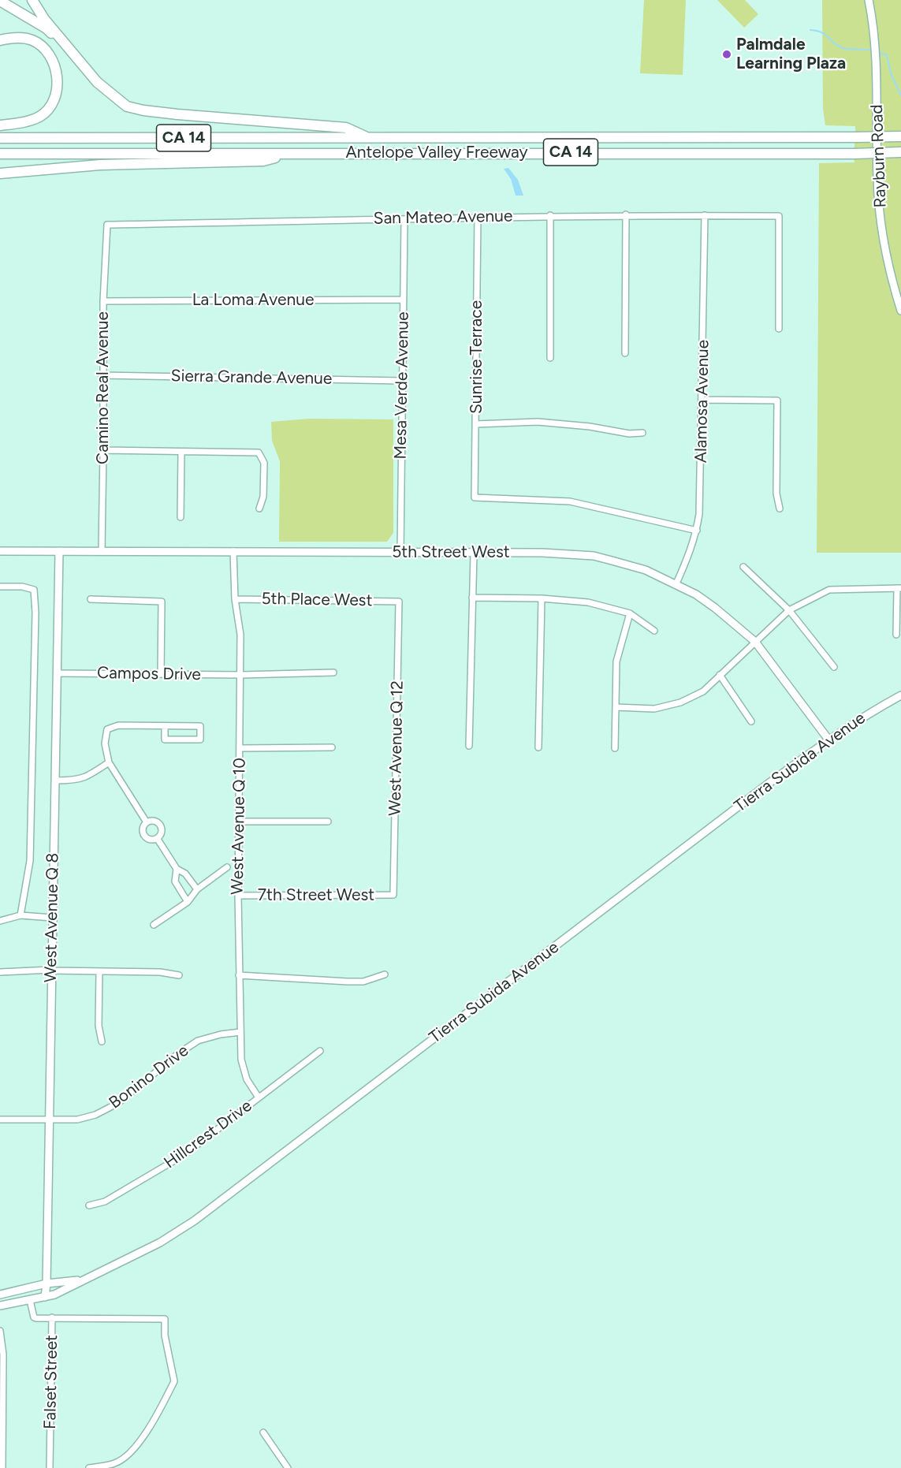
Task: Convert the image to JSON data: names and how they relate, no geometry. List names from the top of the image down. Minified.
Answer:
{"streets":{"highway":["CA 14","Antelope Valley Freeway"],"street":["Rayburn Road","San Mateo Avenue","La Loma Avenue","Sunrise Terrace","Sierra Grande Avenue","Mesa Verde Avenue","Camino Real Avenue","Alamosa Avenue","5th Street West","5th Place West","Campos Drive","West Avenue Q 12","Tierra Subida Avenue","West Avenue Q 10","7th Street West","West Avenue Q 8","Bonino Drive","Hillcrest Drive","Falset Street"]},"crossings":[["San Mateo Avenue","Sunrise Terrace"],["San Mateo Avenue","Mesa Verde Avenue"],["San Mateo Avenue","Camino Real Avenue"],["San Mateo Avenue","Alamosa Avenue"],["La Loma Avenue","Mesa Verde Avenue"],["La Loma Avenue","Camino Real Avenue"],["Sunrise Terrace","Alamosa Avenue"],["Sierra Grande Avenue","Mesa Verde Avenue"],["Sierra Grande Avenue","Camino Real Avenue"],["Mesa Verde Avenue","5th Street West"],["Camino Real Avenue","5th Street West"],["Alamosa Avenue","5th Street West"],["5th Street West","Tierra Subida Avenue"],["5th Street West","West Avenue Q 10"],["5th Street West","West Avenue Q 8"],["5th Place West","West Avenue Q 12"],["5th Place West","West Avenue Q 10"],["Campos Drive","West Avenue Q 10"],["Campos Drive","West Avenue Q 8"],["West Avenue Q 12","7th Street West"],["Tierra Subida Avenue","West Avenue Q 8"],["West Avenue Q 10","7th Street West"],["West Avenue Q 10","Bonino Drive"],["West Avenue Q 10","Hillcrest Drive"],["West Avenue Q 8","Bonino Drive"]],"places":["Palmdale Learning Plaza"]}
